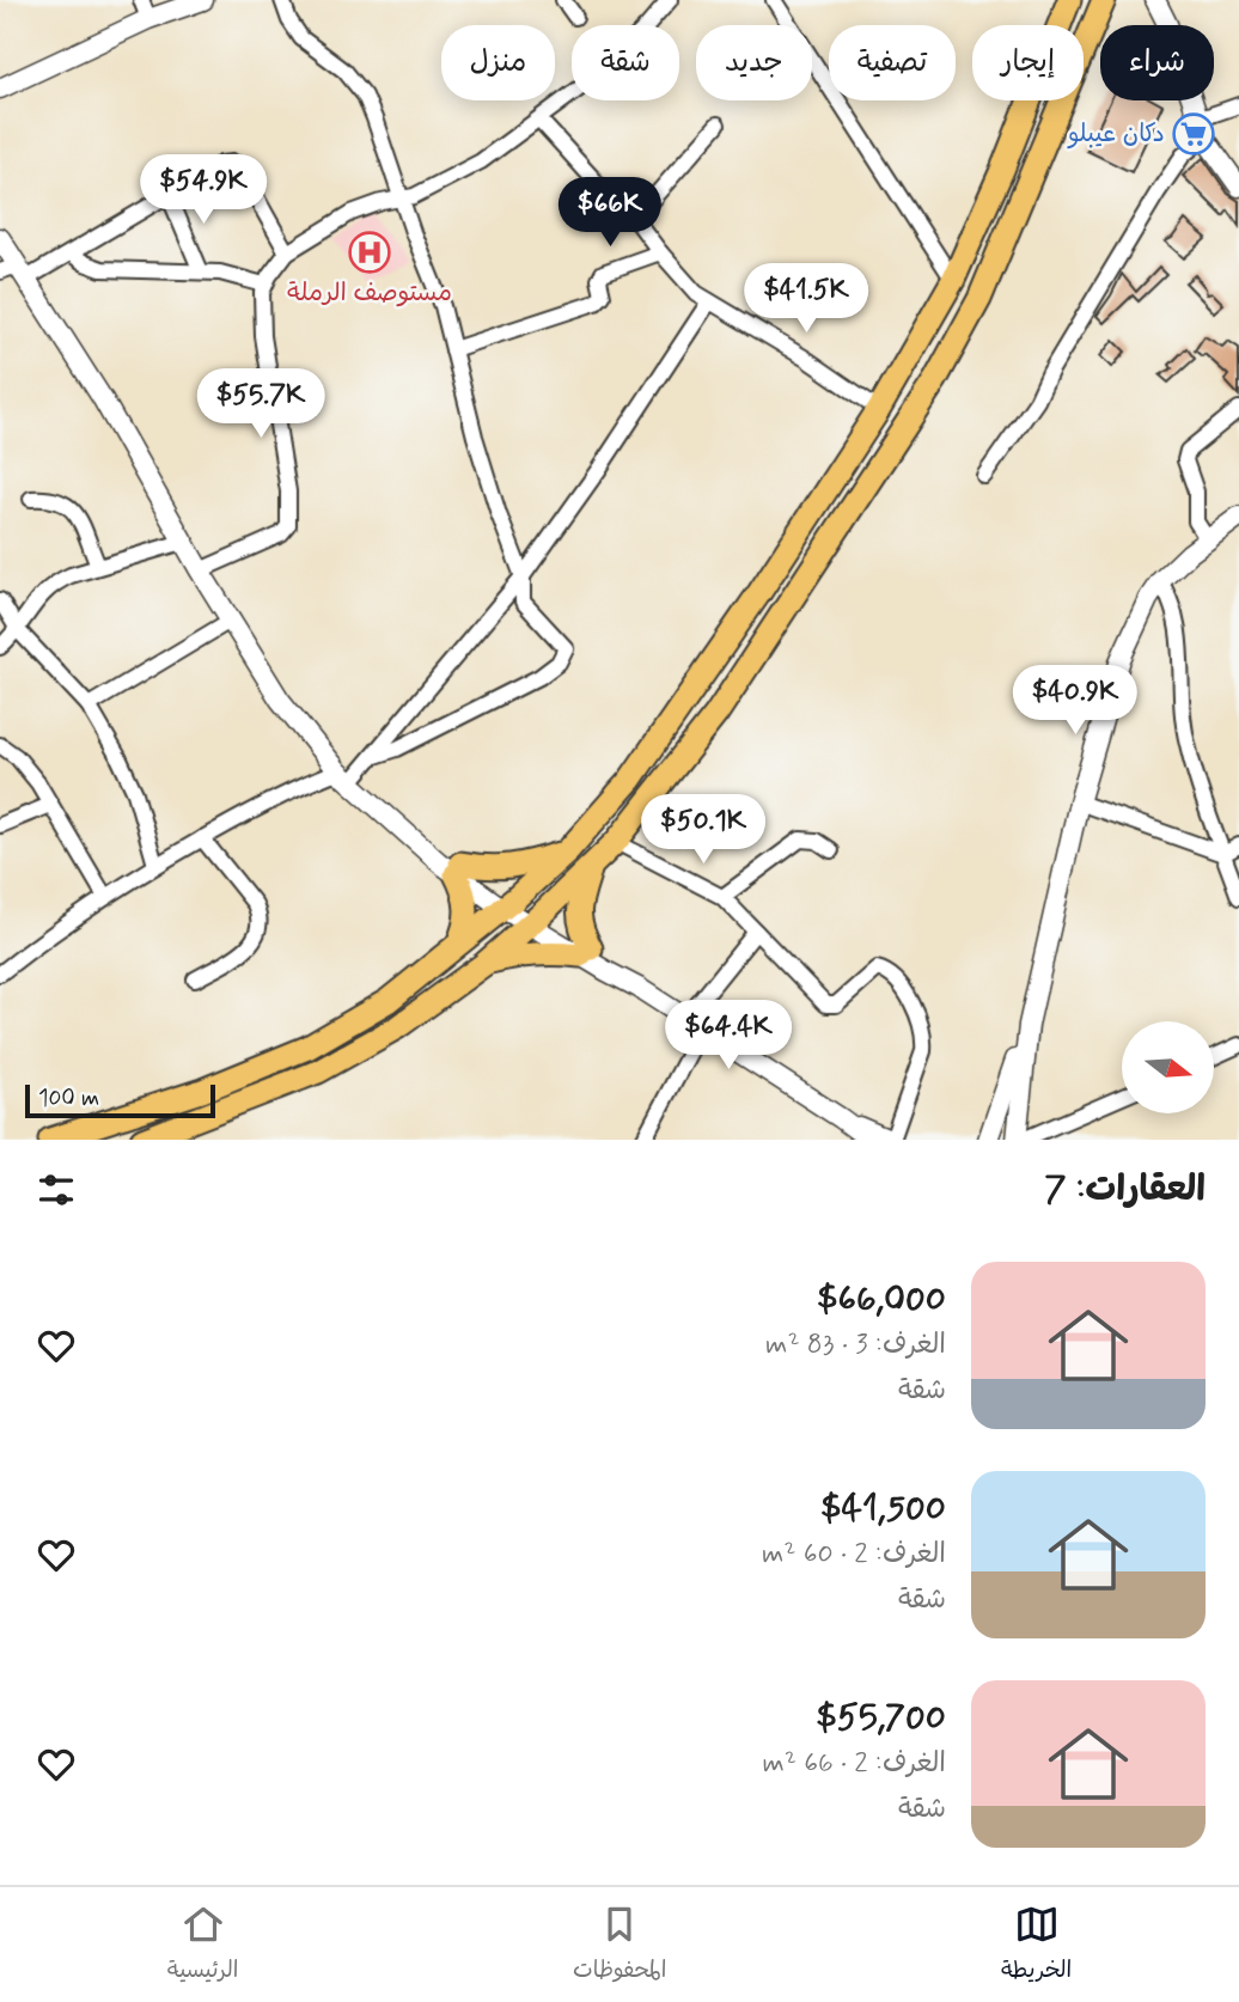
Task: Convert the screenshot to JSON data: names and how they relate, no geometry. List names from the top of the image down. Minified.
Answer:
{"places":{"supermarket":["دكان عيبلو"],"hospital":["مستوصف الرملة"]},"scale_bar":"100 m","north":"right","page":{"chip":["شراء","إيجار","تصفية","جديد","شقة","منزل"],"price":["$54.9K","$66K","$41.5K","$55.7K","$40.9K","$50.1K","$64.4K"],"scale":"100 m","heading":"العقارات: 7","list":[{"name":"$66,000","note":"الغرف: 3 · 83 m² · شقة"},{"name":"$41,500","note":"الغرف: 2 · 60 m² · شقة"},{"name":"$55,700","note":"الغرف: 2 · 66 m² · شقة"}],"tabs":["الخريطة","المحفوظات","الرئيسية"]}}
